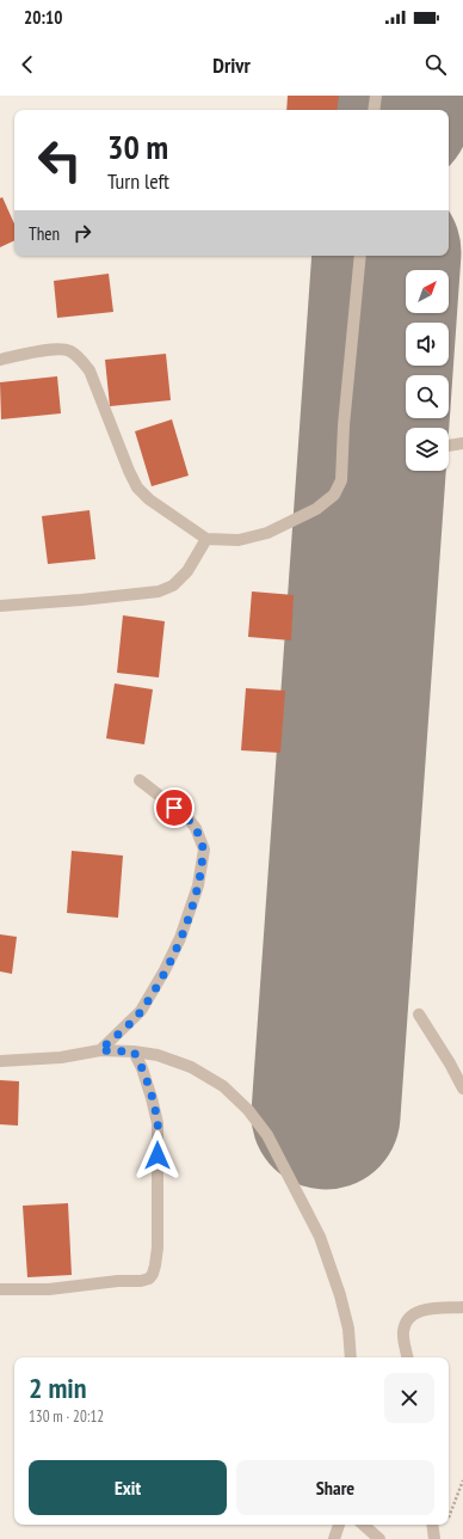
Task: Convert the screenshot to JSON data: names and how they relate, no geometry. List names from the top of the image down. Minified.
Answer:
{"north":"top right","page":{"status":"20:10","header":"Drivr","turn":["30 m","Turn left"],"then":"Then","heading":["2 min","130 m · 20:12"],"buttons":["Exit","Share"]}}
